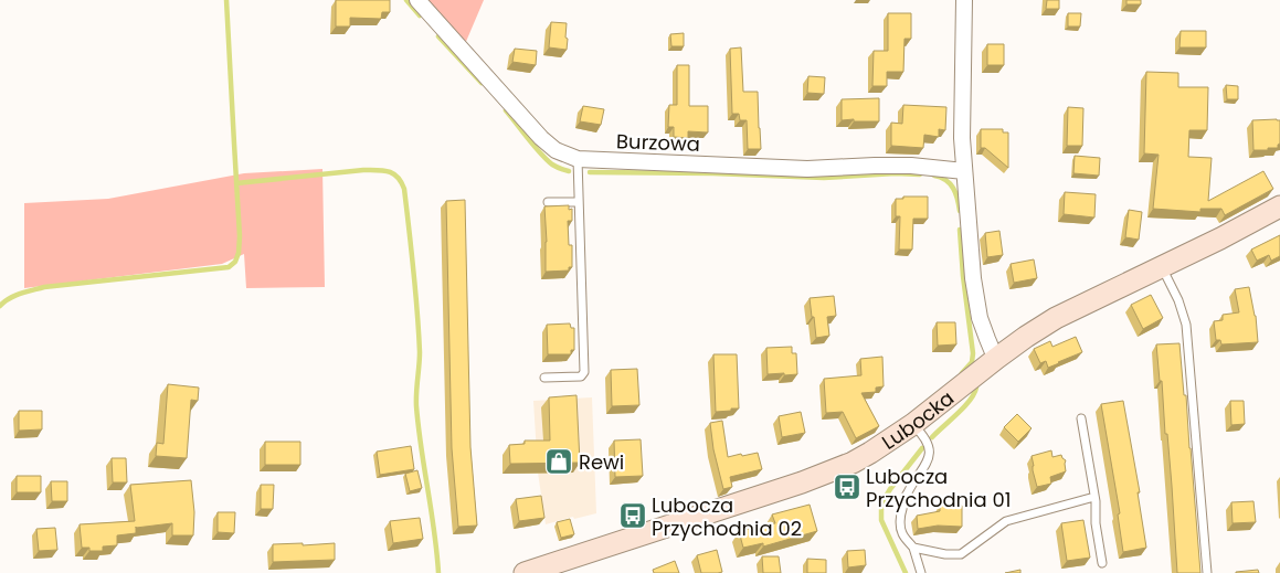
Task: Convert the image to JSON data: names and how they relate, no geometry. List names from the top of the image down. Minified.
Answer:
{"streets":{"street":["Burzowa","Lubocka"]},"places":{"shop":["Rewi"],"bus stop":["Lubocza Przychodnia 01","Lubocza Przychodnia 02"]}}
